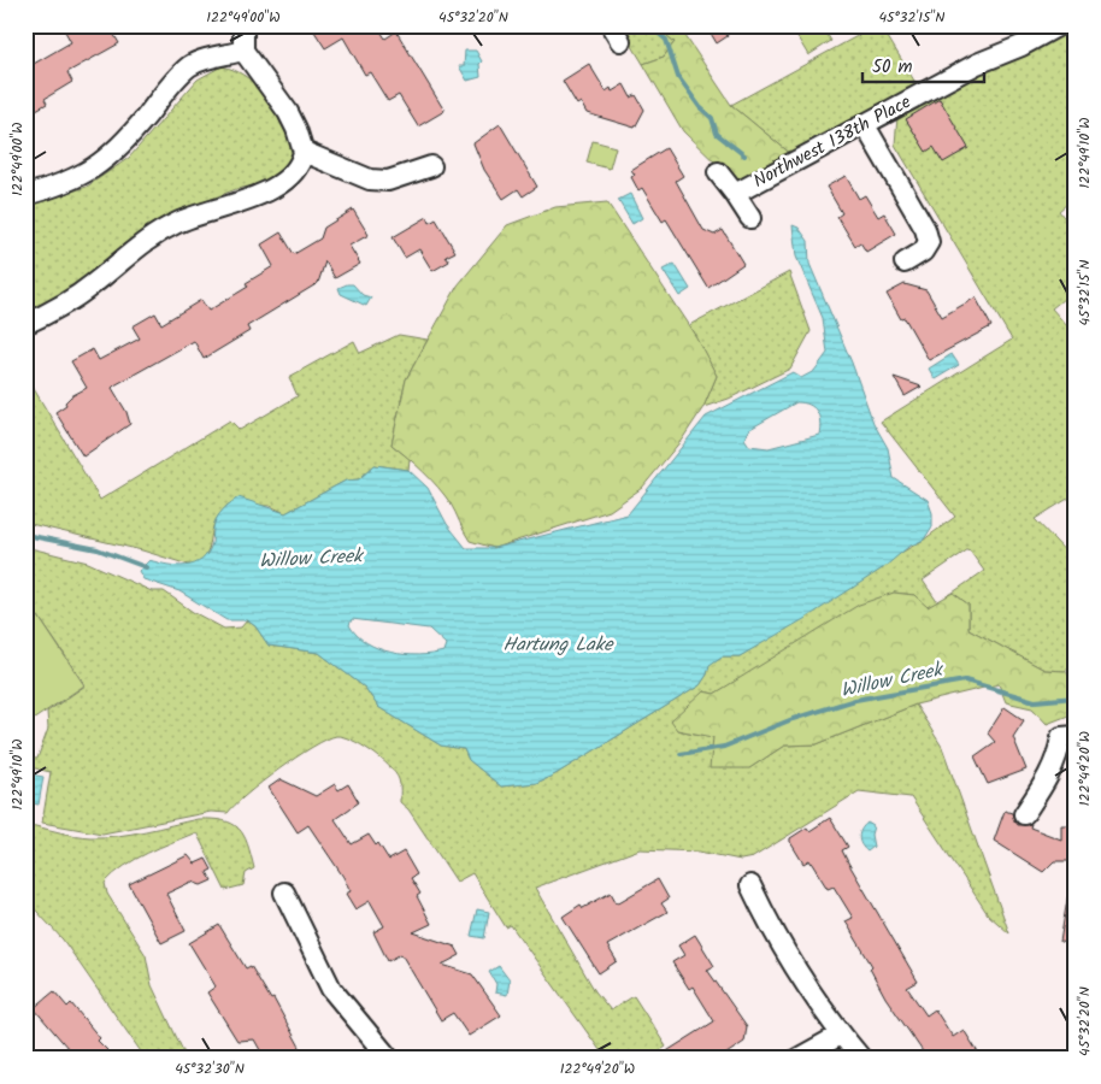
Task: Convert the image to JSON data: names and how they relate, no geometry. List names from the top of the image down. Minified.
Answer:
{"streets":{"street":["Northwest 138th Place"]},"water":["Willow Creek","Hartung Lake"],"scale_bar":"50 m","coordinates":["122°49'00\"W","45°32'20\"N","45°32'15\"N","122°49'10\"W","122°49'20\"W","45°32'30\"N"]}
